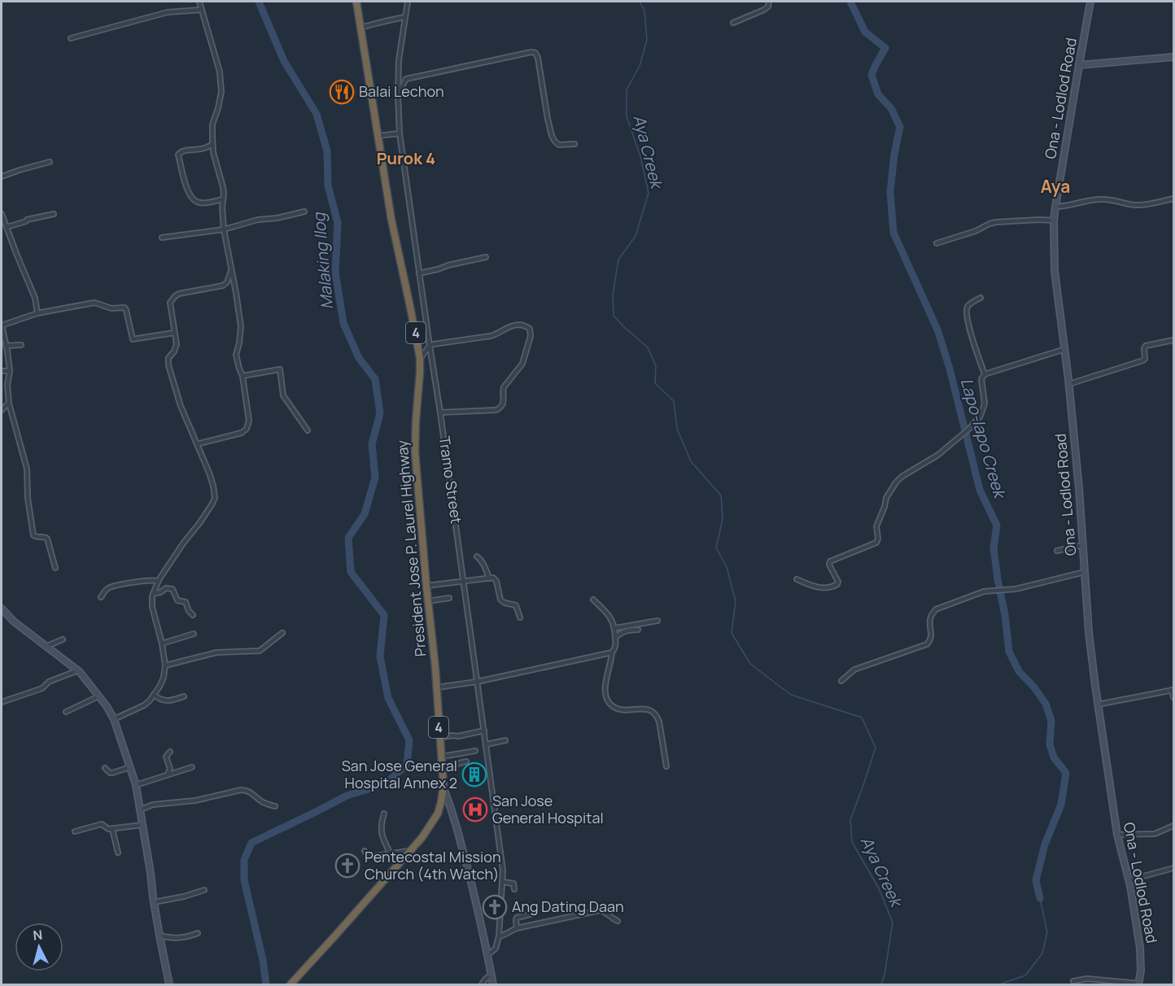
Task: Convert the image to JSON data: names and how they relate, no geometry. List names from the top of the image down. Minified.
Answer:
{"streets":{"highway":["4","President Jose P. Laurel Highway"],"main road":["Ona - Lodlod Road"],"street":["Tramo Street"]},"districts":["Purok 4","Aya"],"water":["Aya Creek","Malaking Ilog","Lapo-lapo Creek"],"places":{"restaurant":["Balai Lechon"],"building":["San Jose General Hospital Annex 2"],"hospital":["San Jose General Hospital"],"church":["Pentecostal Mission Church (4th Watch)","Ang Dating Daan"]},"north":"top"}
